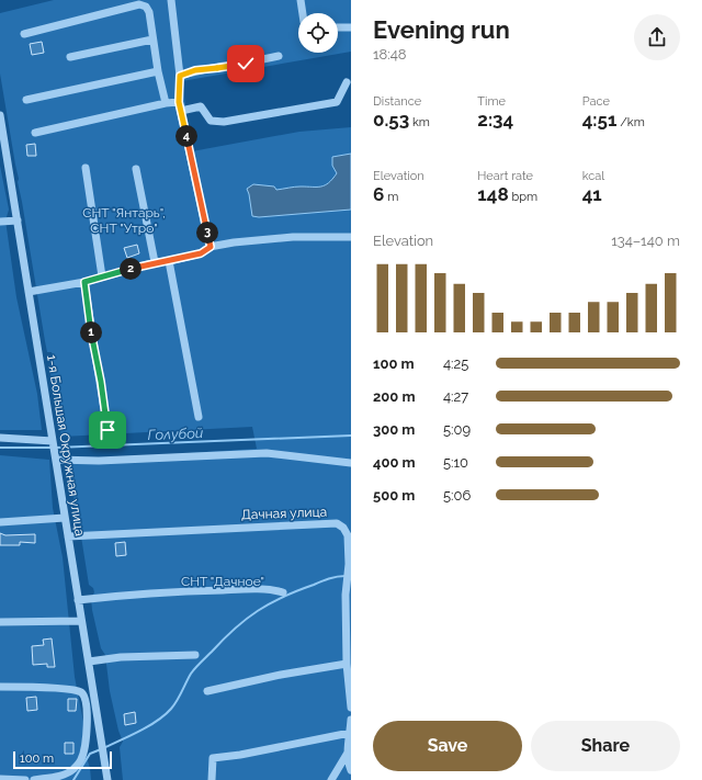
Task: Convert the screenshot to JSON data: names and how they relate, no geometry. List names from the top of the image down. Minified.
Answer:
{"streets":{"street":["1-я Большая Окружная улица","Дачная улица"]},"crossings":[["1-я Большая Окружная улица","Дачная улица"]],"water":["Голубой"],"parks":["СНТ \"Янтарь\", СНТ \"Утро\"","СНТ \"Дачное\""],"scale_bar":"100 m","page":{"heading":["Evening run","18:48"],"stats":[["Distance","0.53 km"],["Time","2:34"],["Pace","4:51 /km"],["Elevation","6 m"],["Heart rate","148 bpm"],["kcal","41"]],"pins":["4","3","2","1"],"chart":["Elevation","134–140 m"],"list":[{"name":"100 m","note":"4:25"},{"name":"200 m","note":"4:27"},{"name":"300 m","note":"5:09"},{"name":"400 m","note":"5:10"},{"name":"500 m","note":"5:06"}],"buttons":["Save","Share"],"scale":"100 m"}}
